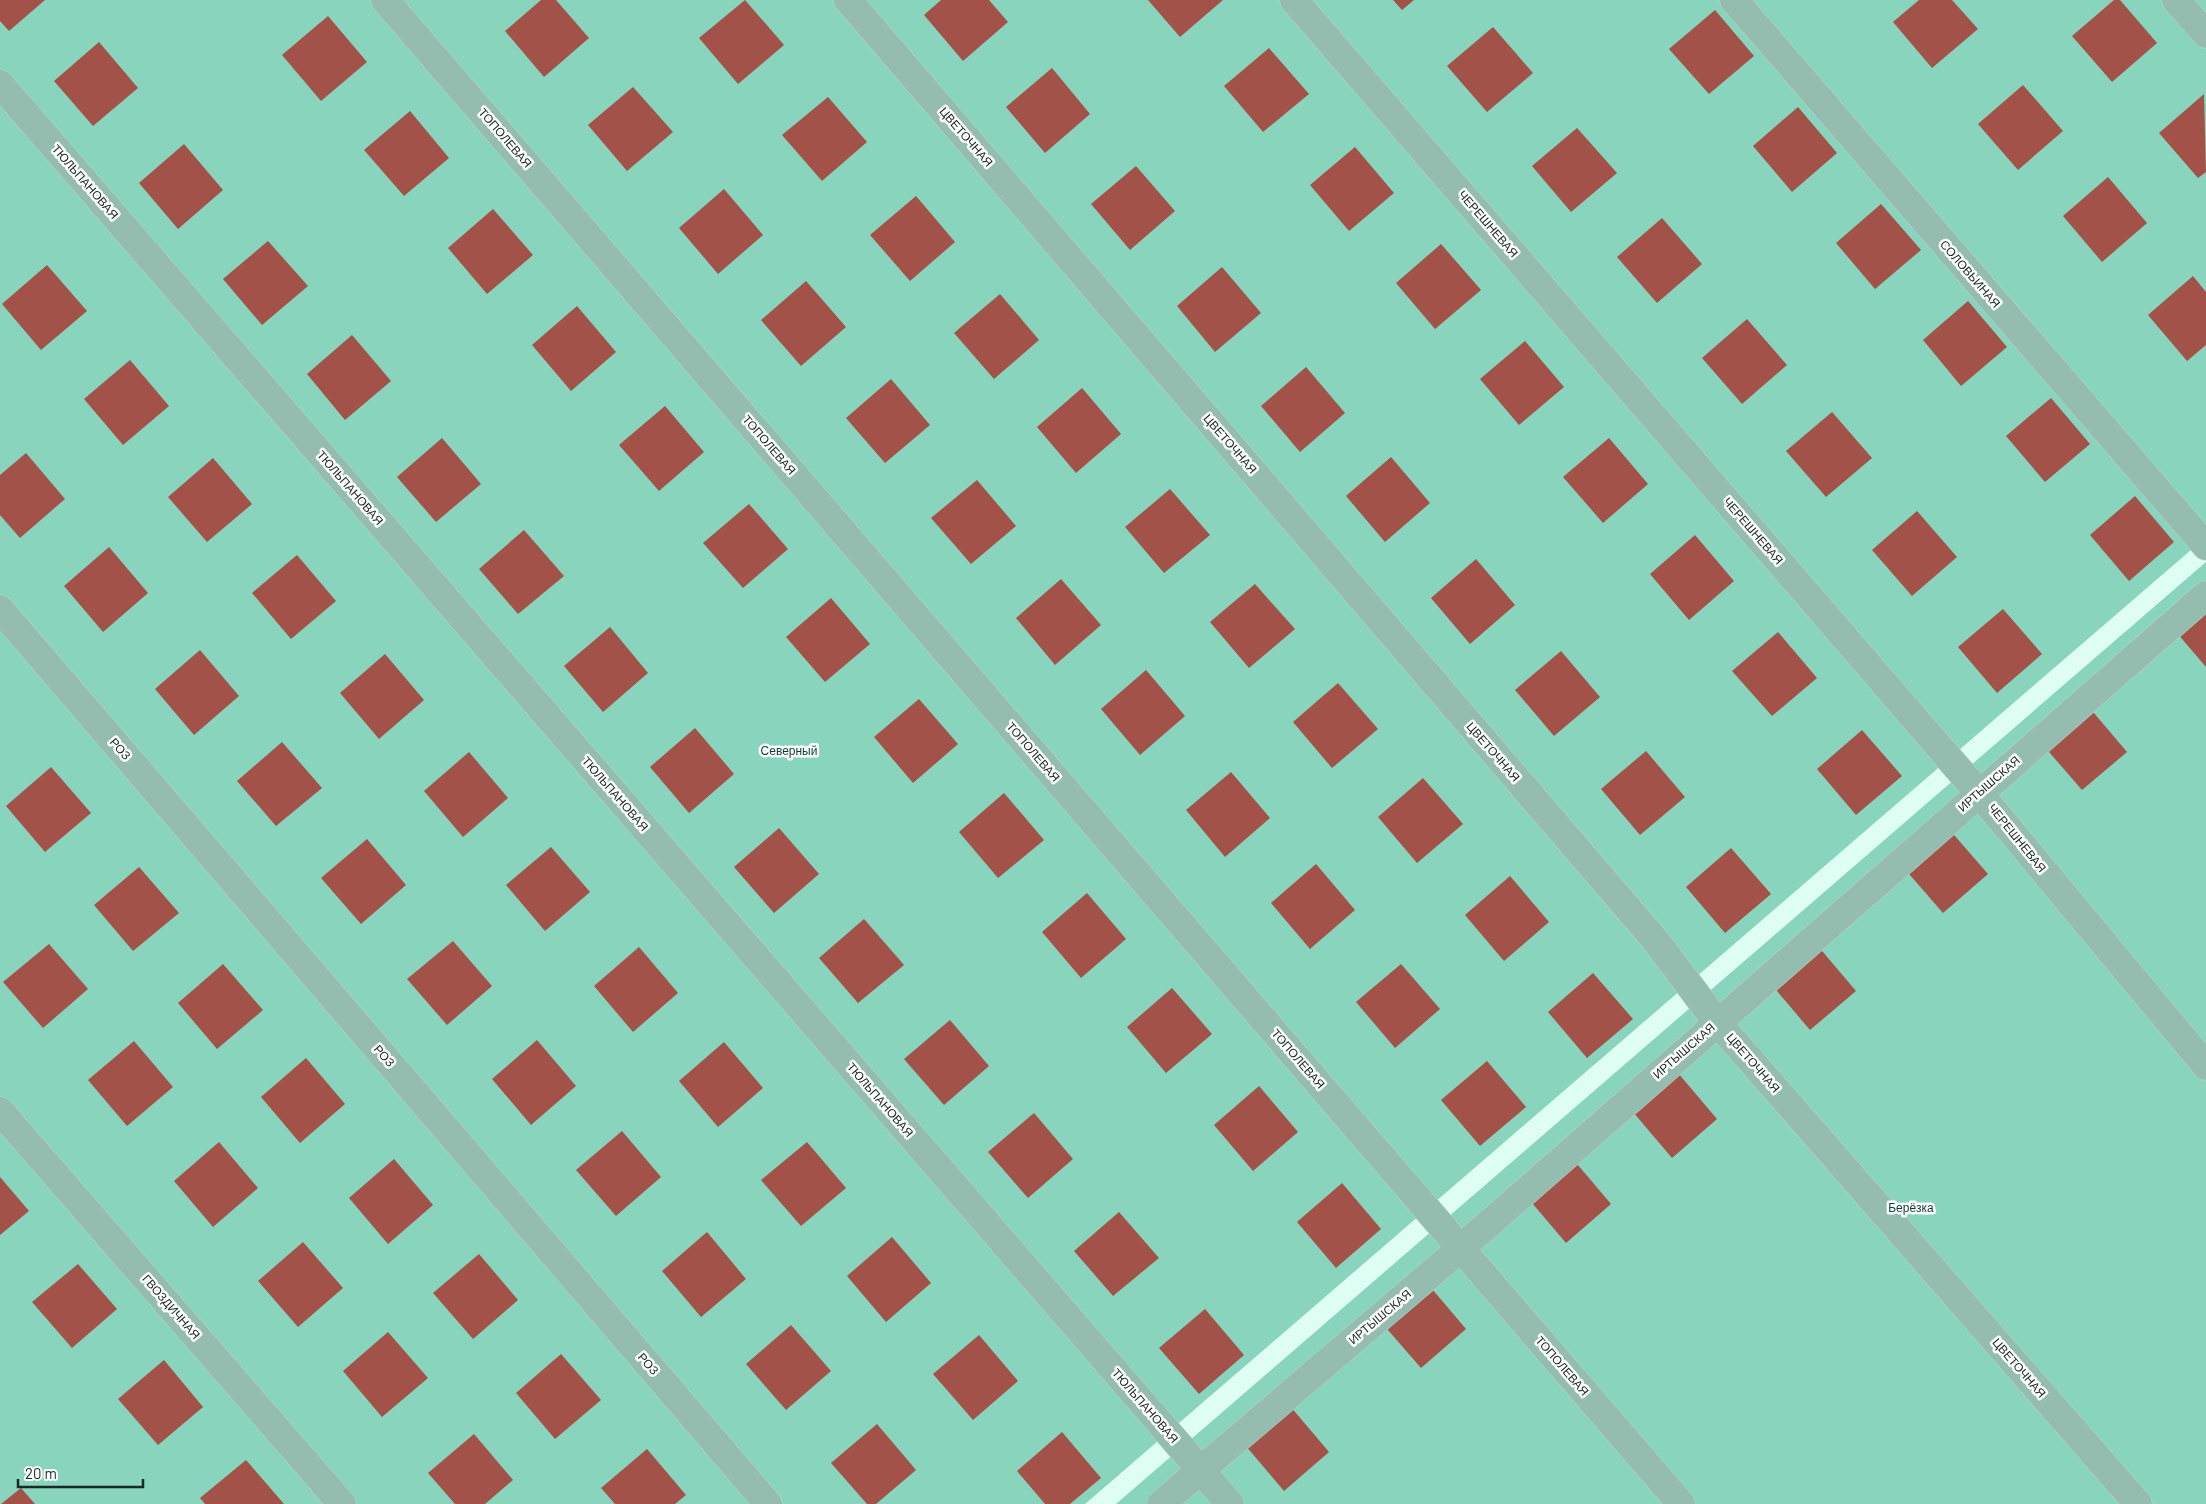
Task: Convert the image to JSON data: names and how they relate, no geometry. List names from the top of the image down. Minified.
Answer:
{"streets":{"street":["ЦВЕТОЧНАЯ","ТОПОЛЕВАЯ","ТЮЛЬПАНОВАЯ","ЧЕРЕШНЕВАЯ","СОЛОВЬИНАЯ","РОЗ","ИРТЫШСКАЯ","ГВОЗДИЧНАЯ"]},"crossings":[["ЦВЕТОЧНАЯ","ИРТЫШСКАЯ"],["ТОПОЛЕВАЯ","ИРТЫШСКАЯ"],["ТЮЛЬПАНОВАЯ","ИРТЫШСКАЯ"],["ЧЕРЕШНЕВАЯ","ИРТЫШСКАЯ"]],"parks":["Северный","Берёзка"],"scale_bar":"20 m"}
